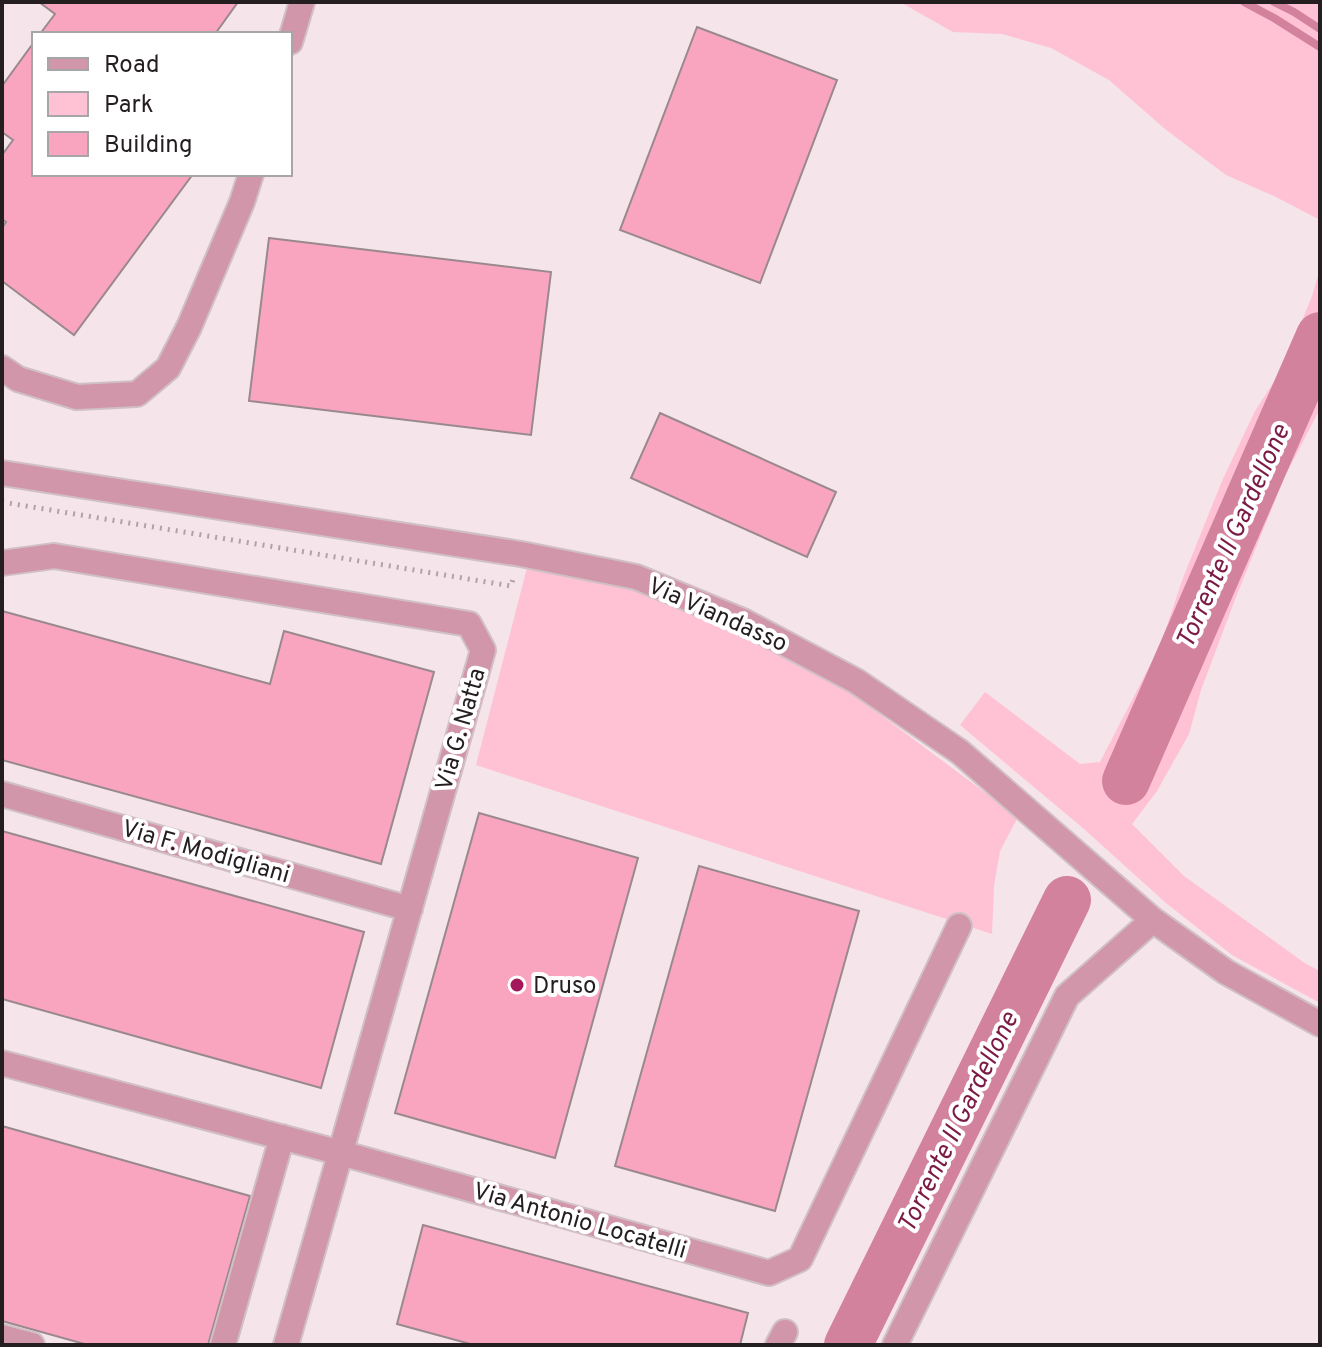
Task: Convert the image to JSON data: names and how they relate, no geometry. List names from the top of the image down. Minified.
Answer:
{"streets":{"street":["Via Viandasso","Via G. Natta","Via F. Modigliani","Via Antonio Locatelli"]},"crossings":[["Via G. Natta","Via F. Modigliani"],["Via G. Natta","Via Antonio Locatelli"]],"water":["Torrente Il Gardellone"],"places":["Druso"],"legend":["Road","Park","Building"]}
